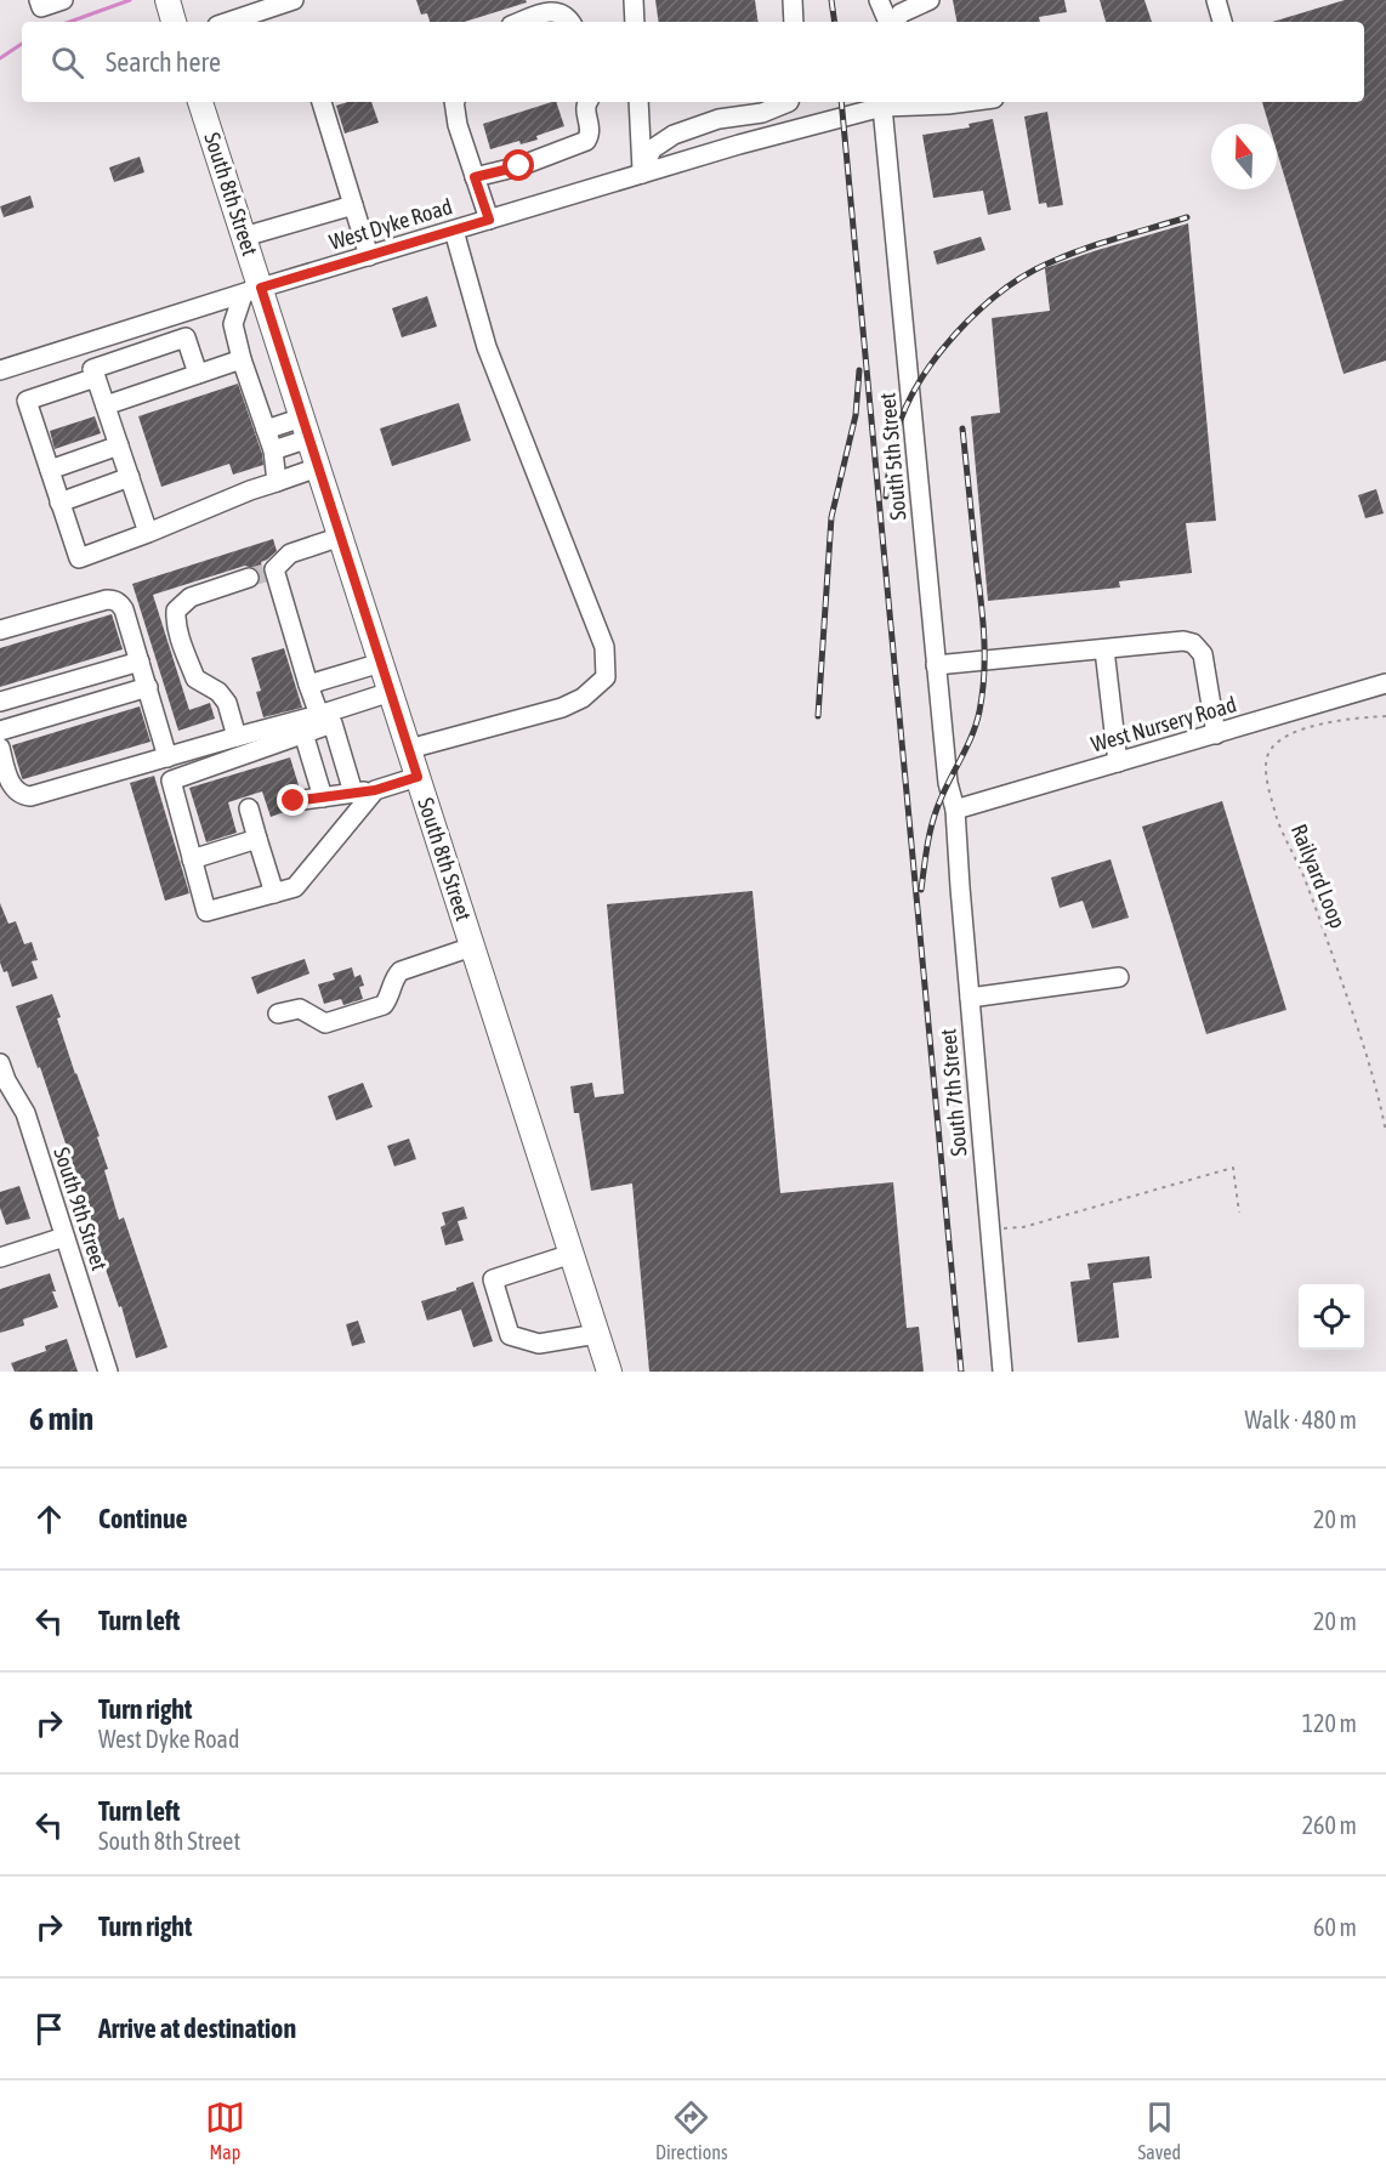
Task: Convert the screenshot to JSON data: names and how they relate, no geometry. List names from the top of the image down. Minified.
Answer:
{"streets":{"main road":["South 8th Street"],"street":["West Dyke Road","South 5th Street","West Nursery Road","South 7th Street","South 9th Street"],"path":["Railyard Loop"]},"crossings":[["South 8th Street","West Dyke Road"],["West Dyke Road","South 5th Street"],["South 5th Street","West Nursery Road"],["South 5th Street","South 7th Street"],["West Nursery Road","South 7th Street"]],"north":"top","page":{"search":"Search here","heading":["6 min","Walk · 480 m"],"list":[["Continue","20 m"],["Turn left","20 m"],["Turn right","West Dyke Road","120 m"],["Turn left","South 8th Street","260 m"],["Turn right","60 m"],"Arrive at destination"],"nav":["Map","Directions","Saved"]}}
